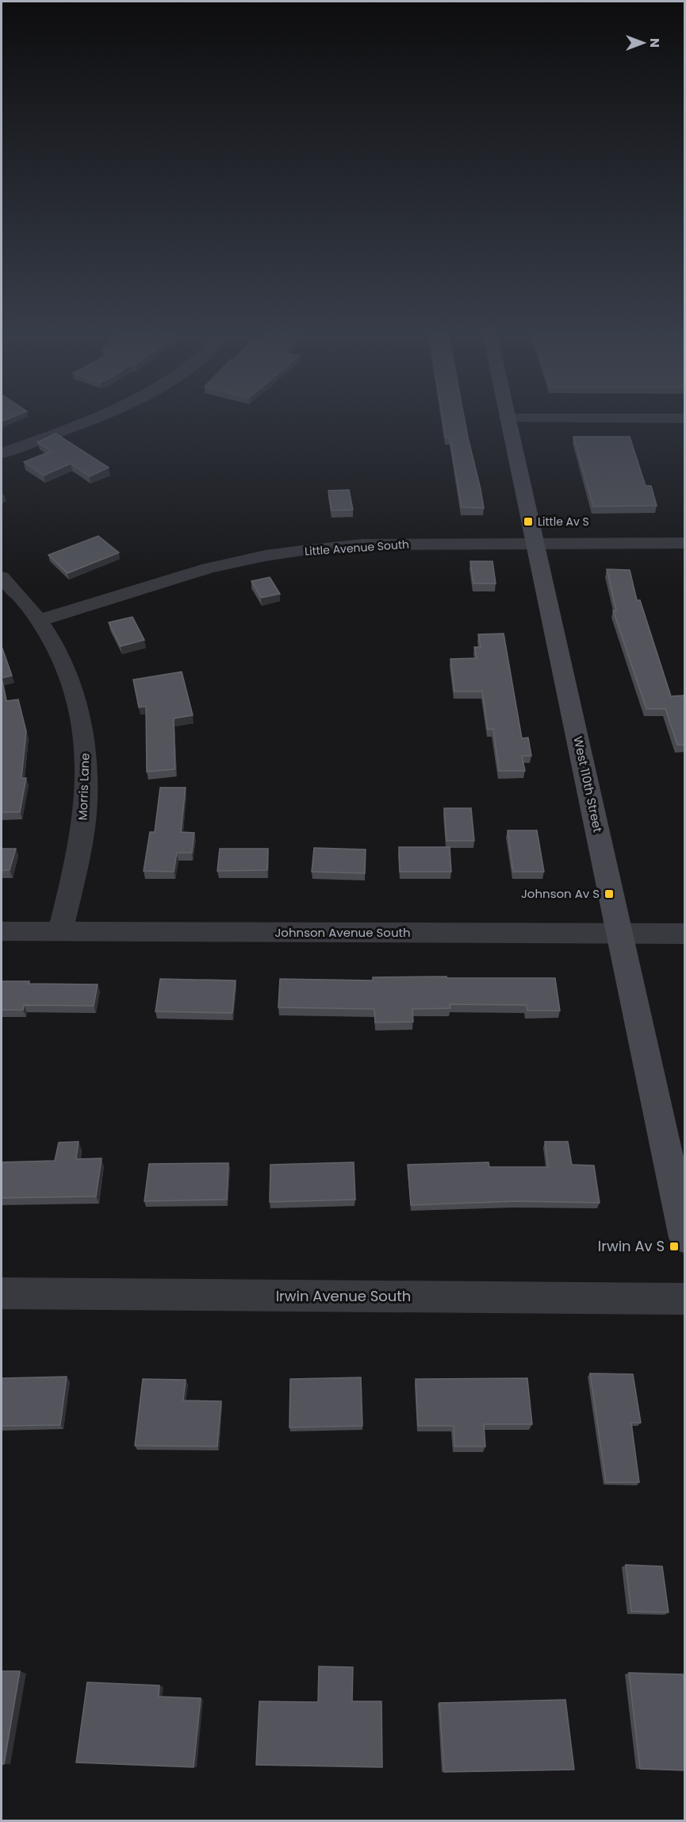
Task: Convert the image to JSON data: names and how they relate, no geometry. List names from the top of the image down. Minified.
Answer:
{"streets":{"street":["Little Avenue South","West 110th Street","Morris Lane","Johnson Avenue South","Irwin Avenue South"]},"crossings":[["Little Avenue South","West 110th Street"],["Little Avenue South","Morris Lane"],["West 110th Street","Johnson Avenue South"],["Morris Lane","Johnson Avenue South"]],"places":{"transit":["Little Av S","Johnson Av S","Irwin Av S"]},"north":"right"}
